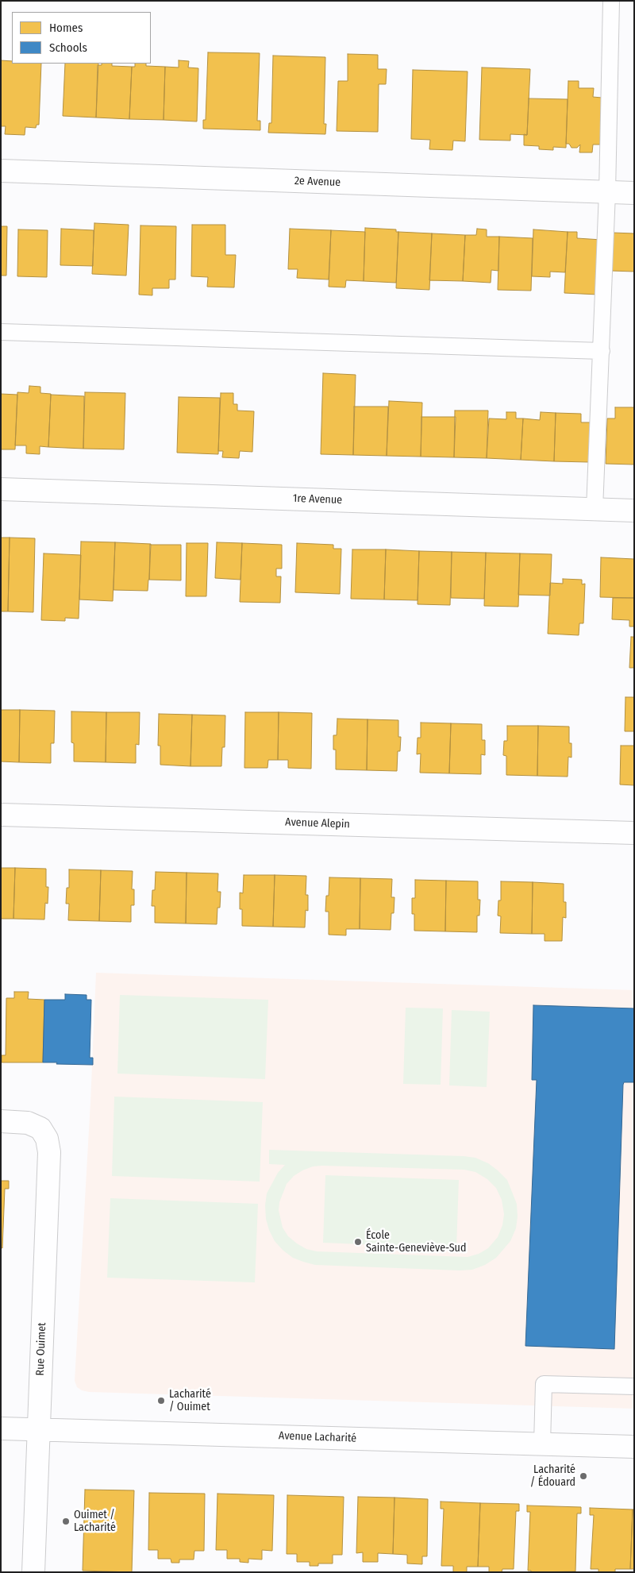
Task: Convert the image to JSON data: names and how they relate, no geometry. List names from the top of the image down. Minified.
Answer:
{"streets":{"street":["2e Avenue","1re Avenue","Avenue Alepin","Rue Ouimet","Avenue Lacharité"]},"crossings":[["Rue Ouimet","Avenue Lacharité"]],"places":["École Sainte-Geneviève-Sud","Lacharité / Ouimet","Lacharité / Édouard","Ouimet / Lacharité"],"legend":["Homes","Schools"]}
